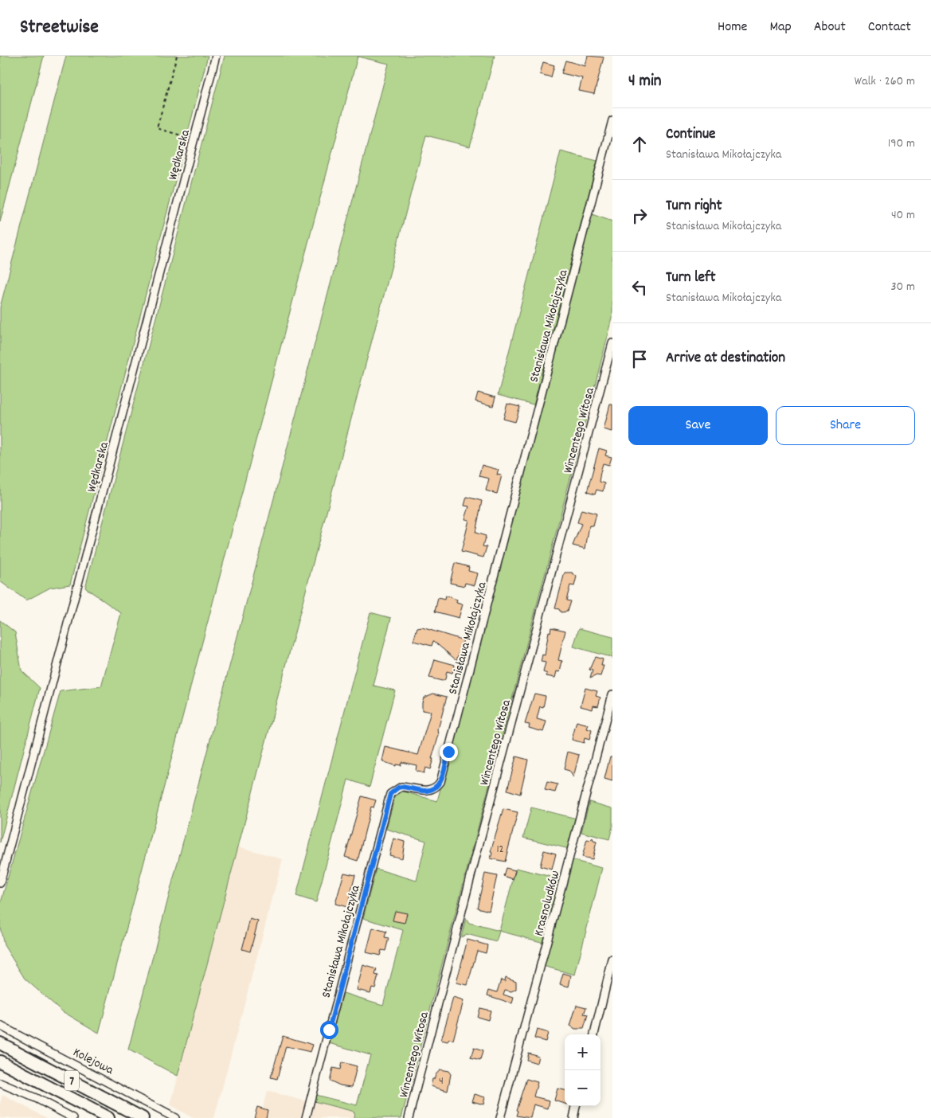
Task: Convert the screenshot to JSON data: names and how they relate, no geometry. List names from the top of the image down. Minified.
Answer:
{"streets":{"highway":["7"],"street":["Wędkarska","Stanisława Mikołajczyka","Wincentego Witosa","Krasnoludków","Kolejowa"]},"house_numbers":["12","4"],"page":{"header":"Streetwise","nav":["Home","Map","About","Contact"],"heading":["4 min","Walk · 260 m"],"list":[["Continue","Stanisława Mikołajczyka","190 m"],["Turn right","Stanisława Mikołajczyka","40 m"],["Turn left","Stanisława Mikołajczyka","30 m"],"Arrive at destination"],"buttons":["Save","Share"],"map_buttons":["+","−"]}}
